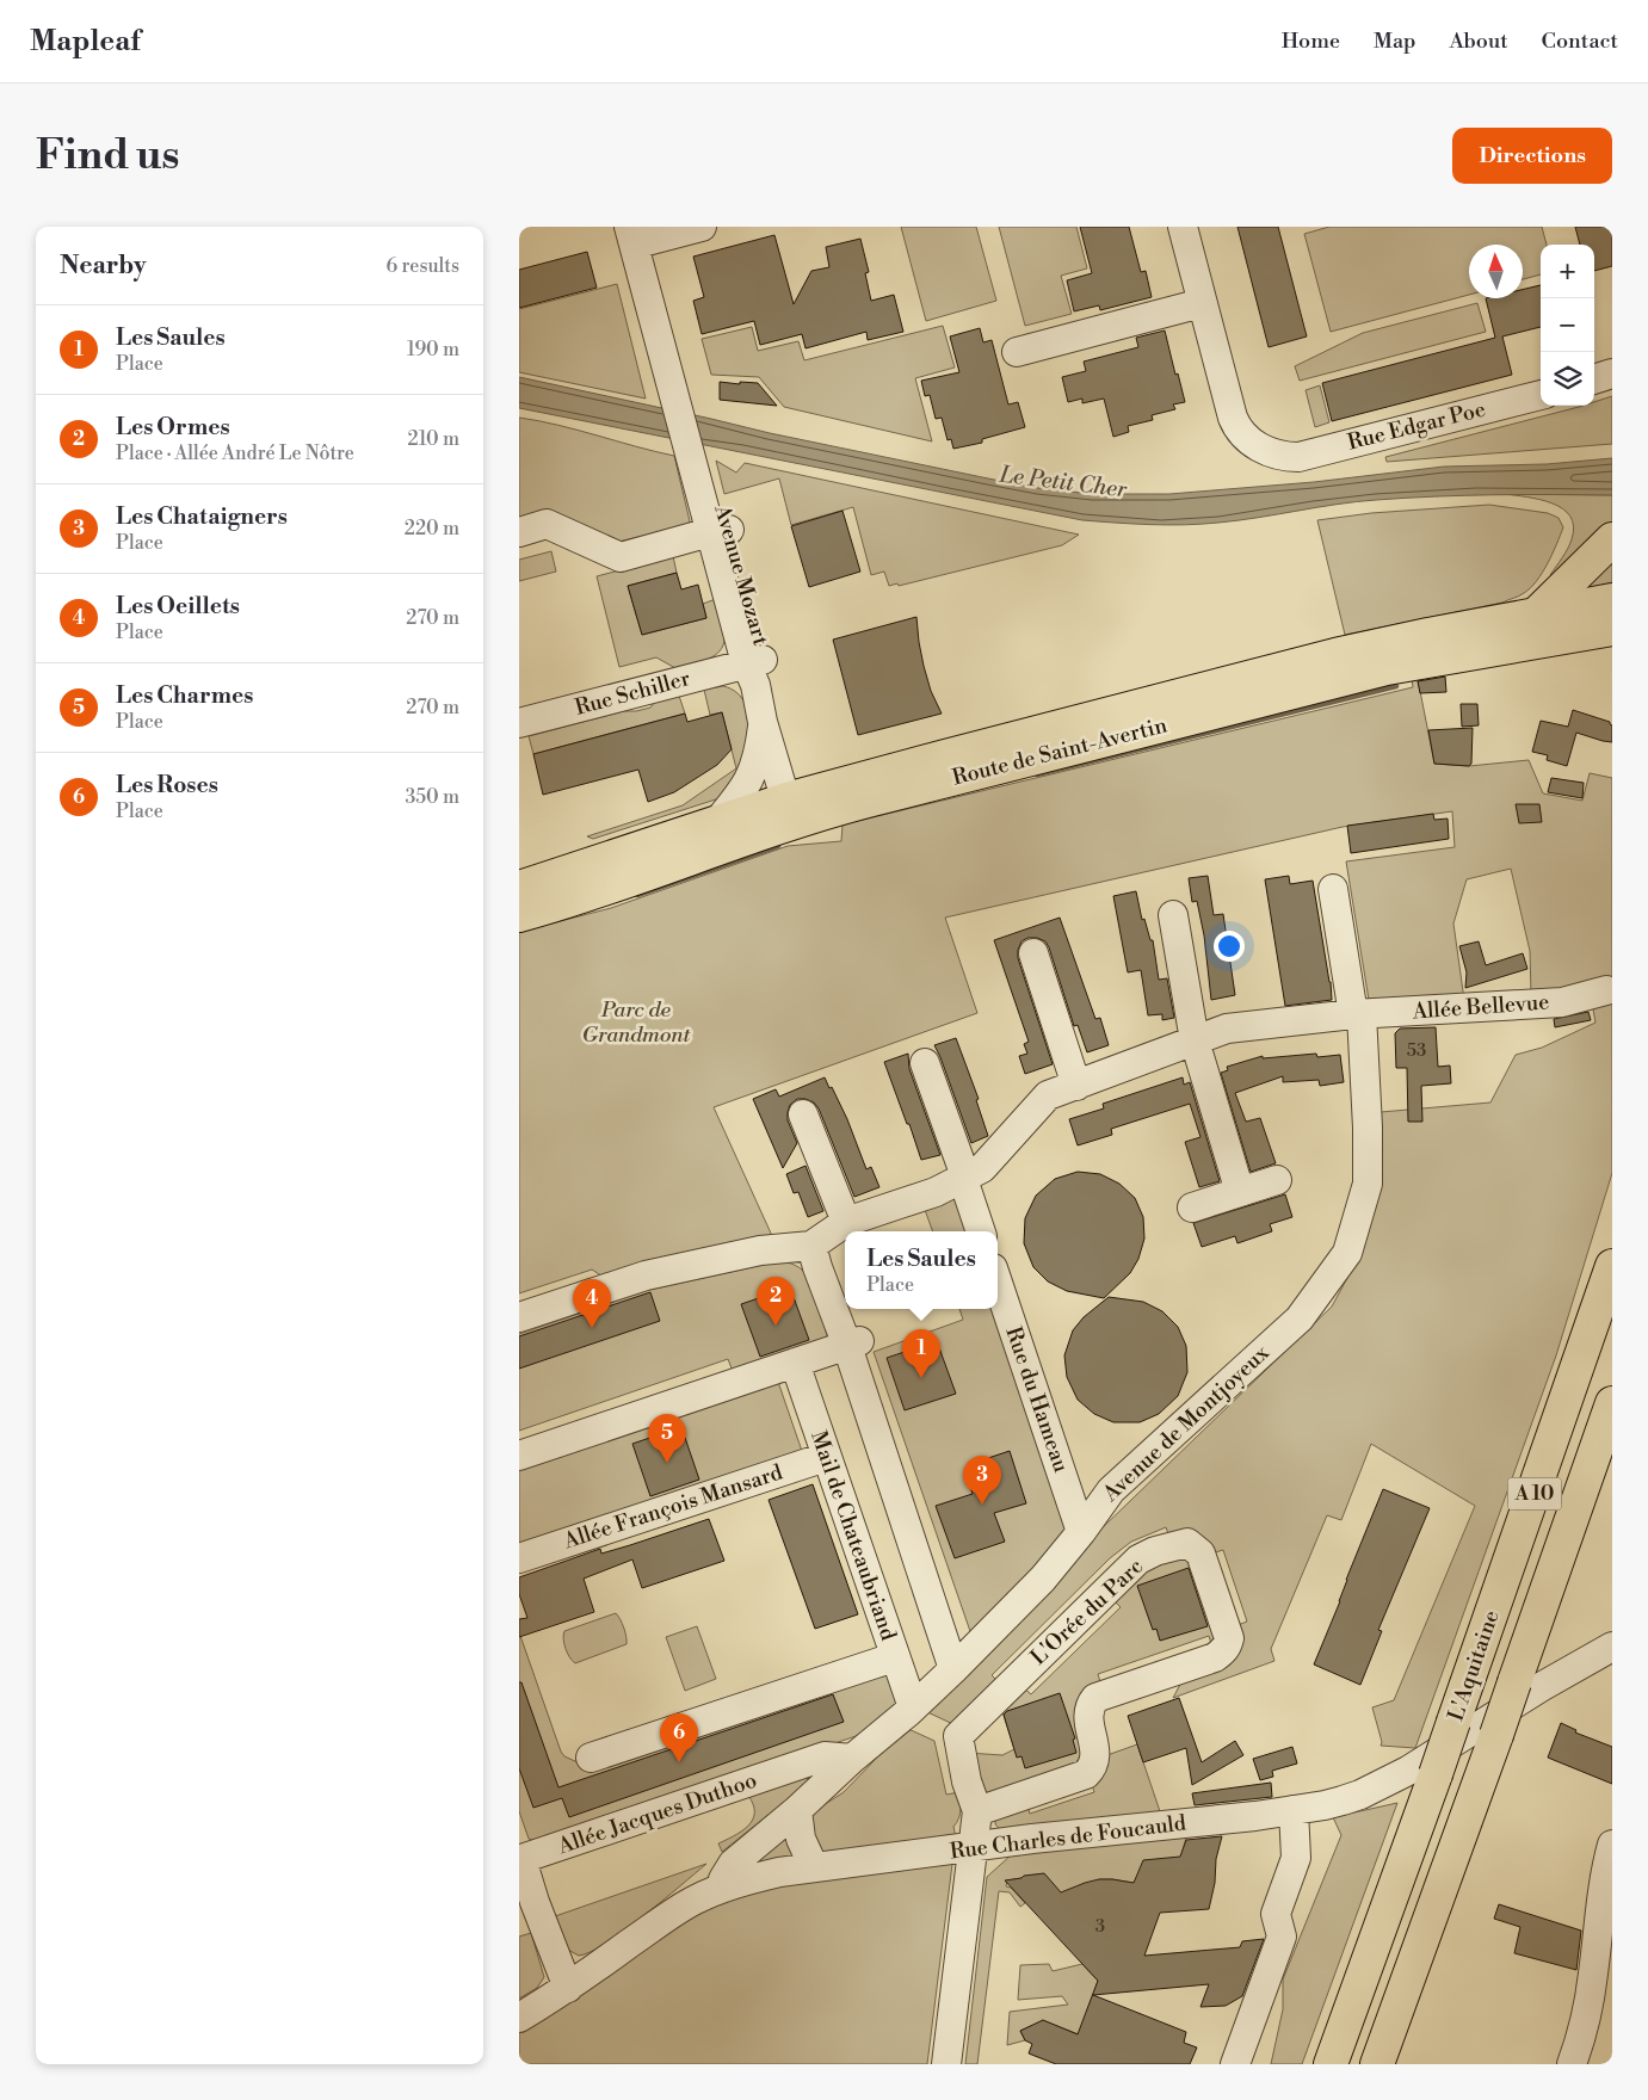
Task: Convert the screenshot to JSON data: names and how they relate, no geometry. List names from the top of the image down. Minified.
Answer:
{"streets":{"main road":["Route de Saint-Avertin","A 10","L'Aquitaine"],"street":["Rue Edgar Poe","Avenue Mozart","Rue Schiller","Allée Bellevue","Rue du Hameau","Avenue de Montjoyeux","Allée François Mansard","Mail de Chateaubriand","L'Orée du Parc","Allée Jacques Duthoo","Rue Charles de Foucauld"]},"crossings":[["Avenue Mozart","Rue Schiller"],["Avenue Mozart","Route de Saint-Avertin"],["Allée Bellevue","Avenue de Montjoyeux"],["Rue du Hameau","Avenue de Montjoyeux"],["Avenue de Montjoyeux","Mail de Chateaubriand"],["Avenue de Montjoyeux","Allée Jacques Duthoo"],["Avenue de Montjoyeux","Rue Charles de Foucauld"],["Allée François Mansard","Mail de Chateaubriand"],["L'Orée du Parc","Rue Charles de Foucauld"],["L'Aquitaine","Rue Charles de Foucauld"]],"water":["Le Petit Cher"],"parks":["Parc de Grandmont"],"house_numbers":["53","3"],"north":"top","page":{"header":"Mapleaf","nav":["Home","Map","About","Contact"],"buttons":"Directions","title":"Find us","heading":["Nearby","6 results"],"map_buttons":["+","−"],"list":[{"mark":"1","name":"Les Saules","note":"Place","value":"190 m"},{"mark":"2","name":"Les Ormes","note":"Place · Allée André Le Nôtre","value":"210 m"},{"mark":"3","name":"Les Chataigners","note":"Place","value":"220 m"},{"mark":"4","name":"Les Oeillets","note":"Place","value":"270 m"},{"mark":"5","name":"Les Charmes","note":"Place","value":"270 m"},{"mark":"6","name":"Les Roses","note":"Place","value":"350 m"}],"popup":["Les Saules","Place"],"pins":["2","4","1","5","3","6"]}}
